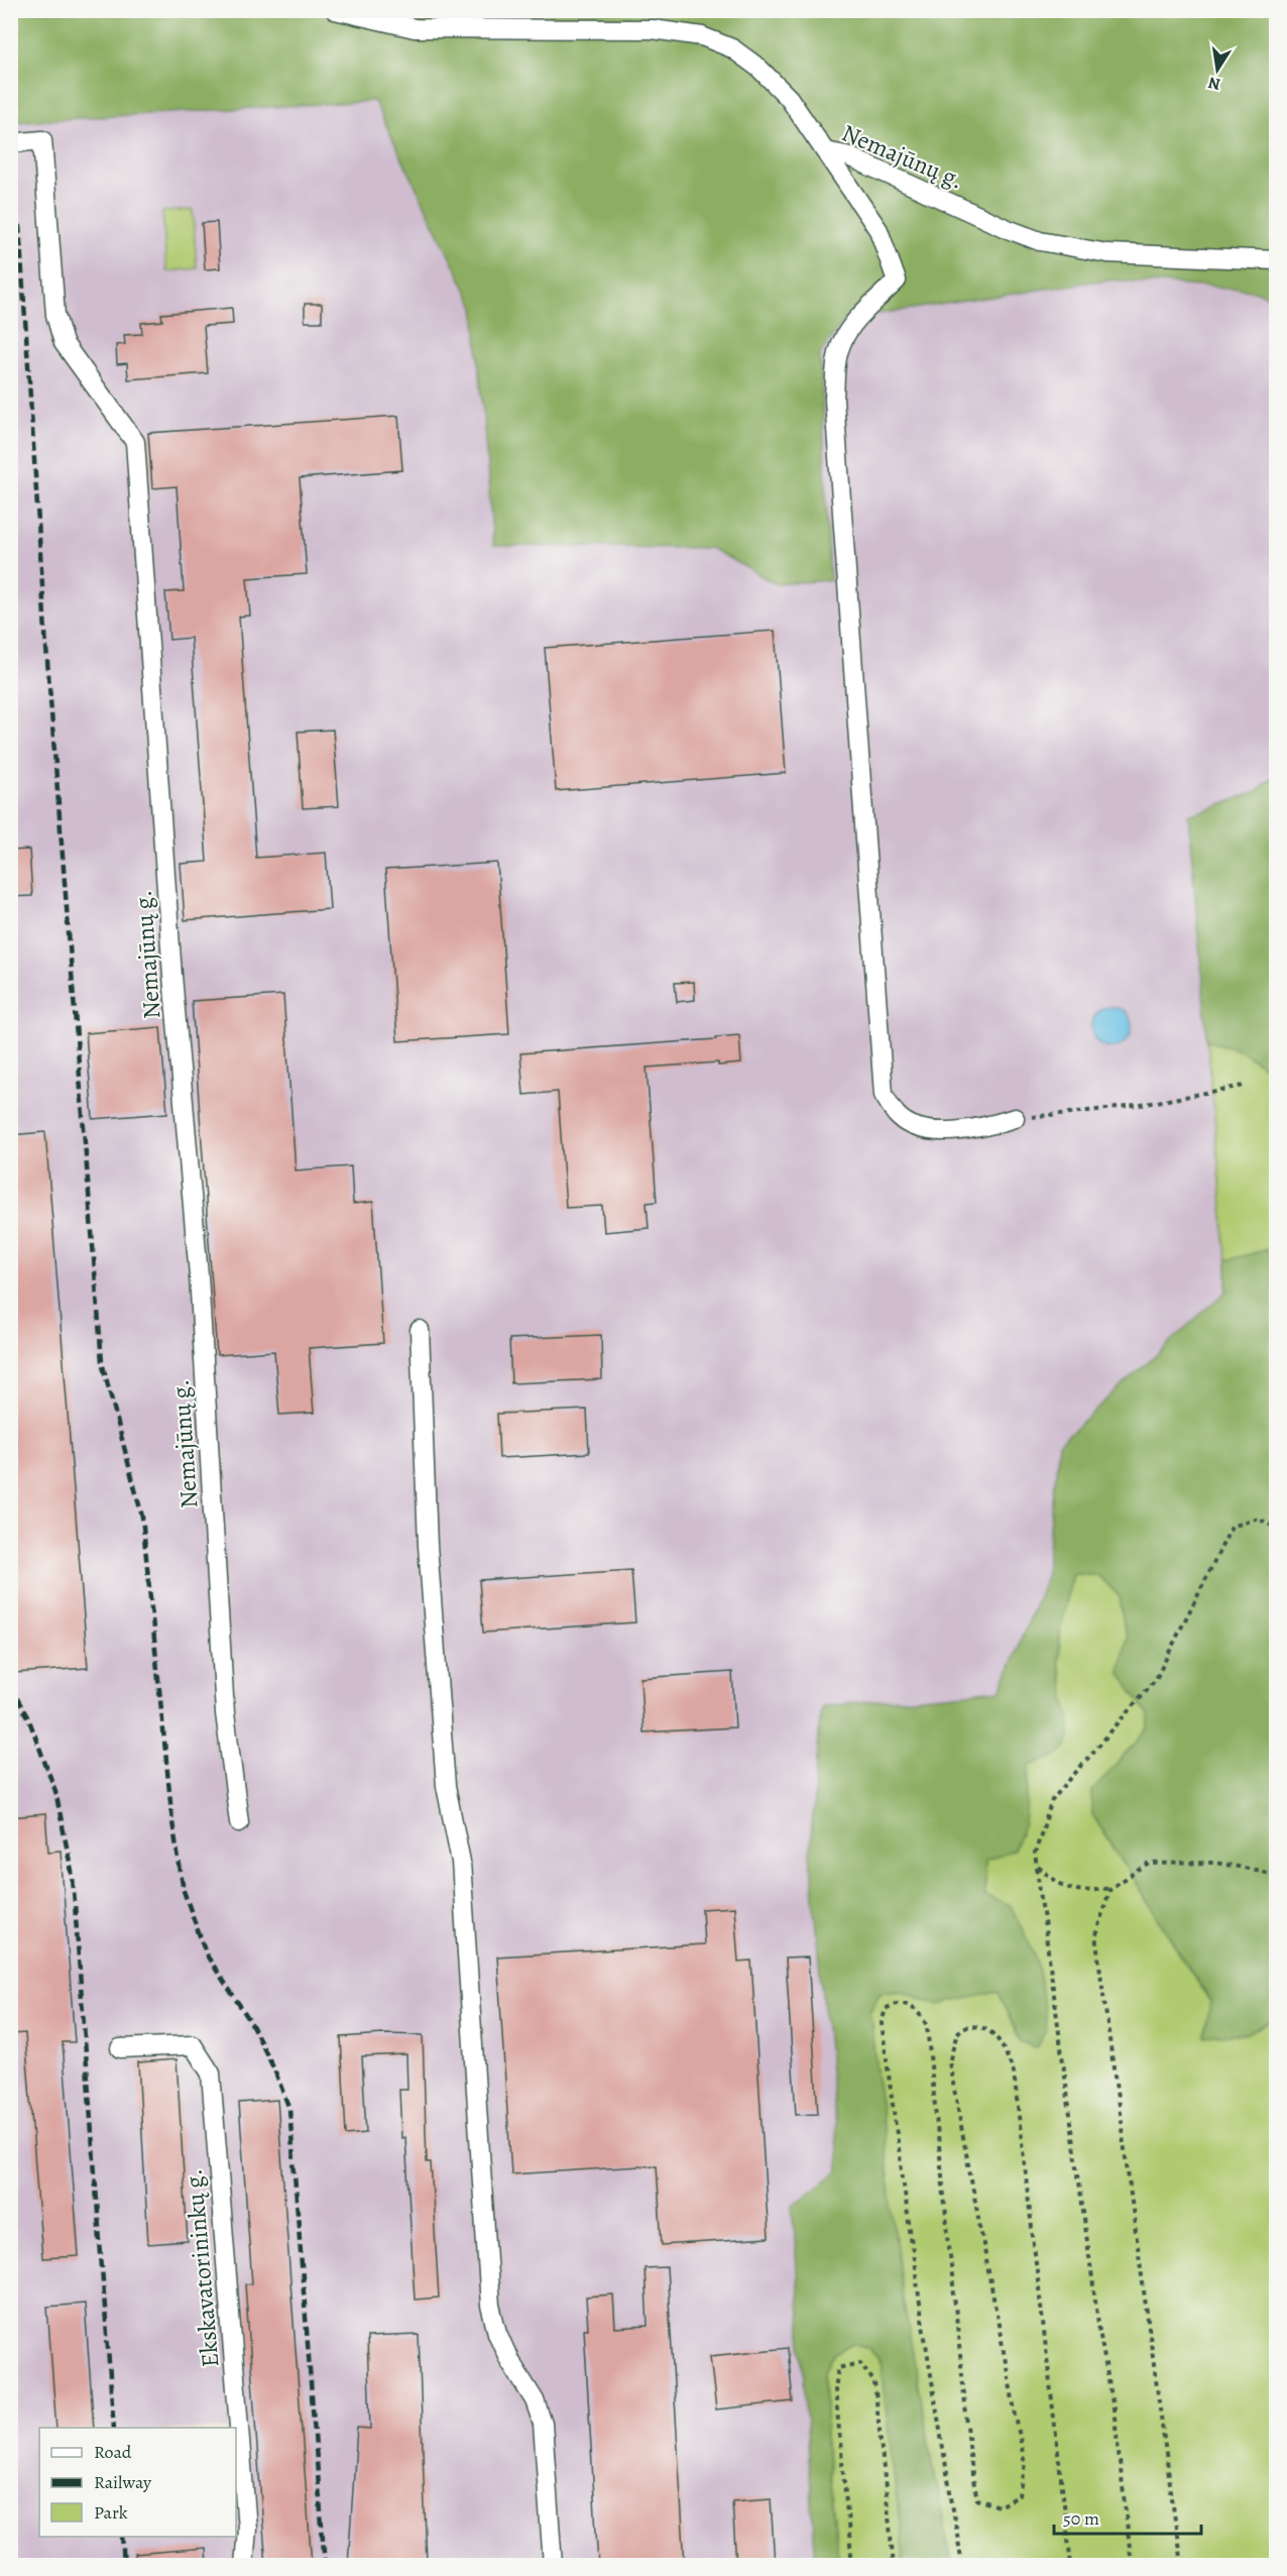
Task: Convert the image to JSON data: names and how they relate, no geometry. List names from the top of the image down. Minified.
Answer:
{"streets":{"street":["Nemajūnų g.","Ekskavatorininkų g."]},"legend":["Road","Railway","Park"],"scale_bar":"50 m","north":"bottom"}
